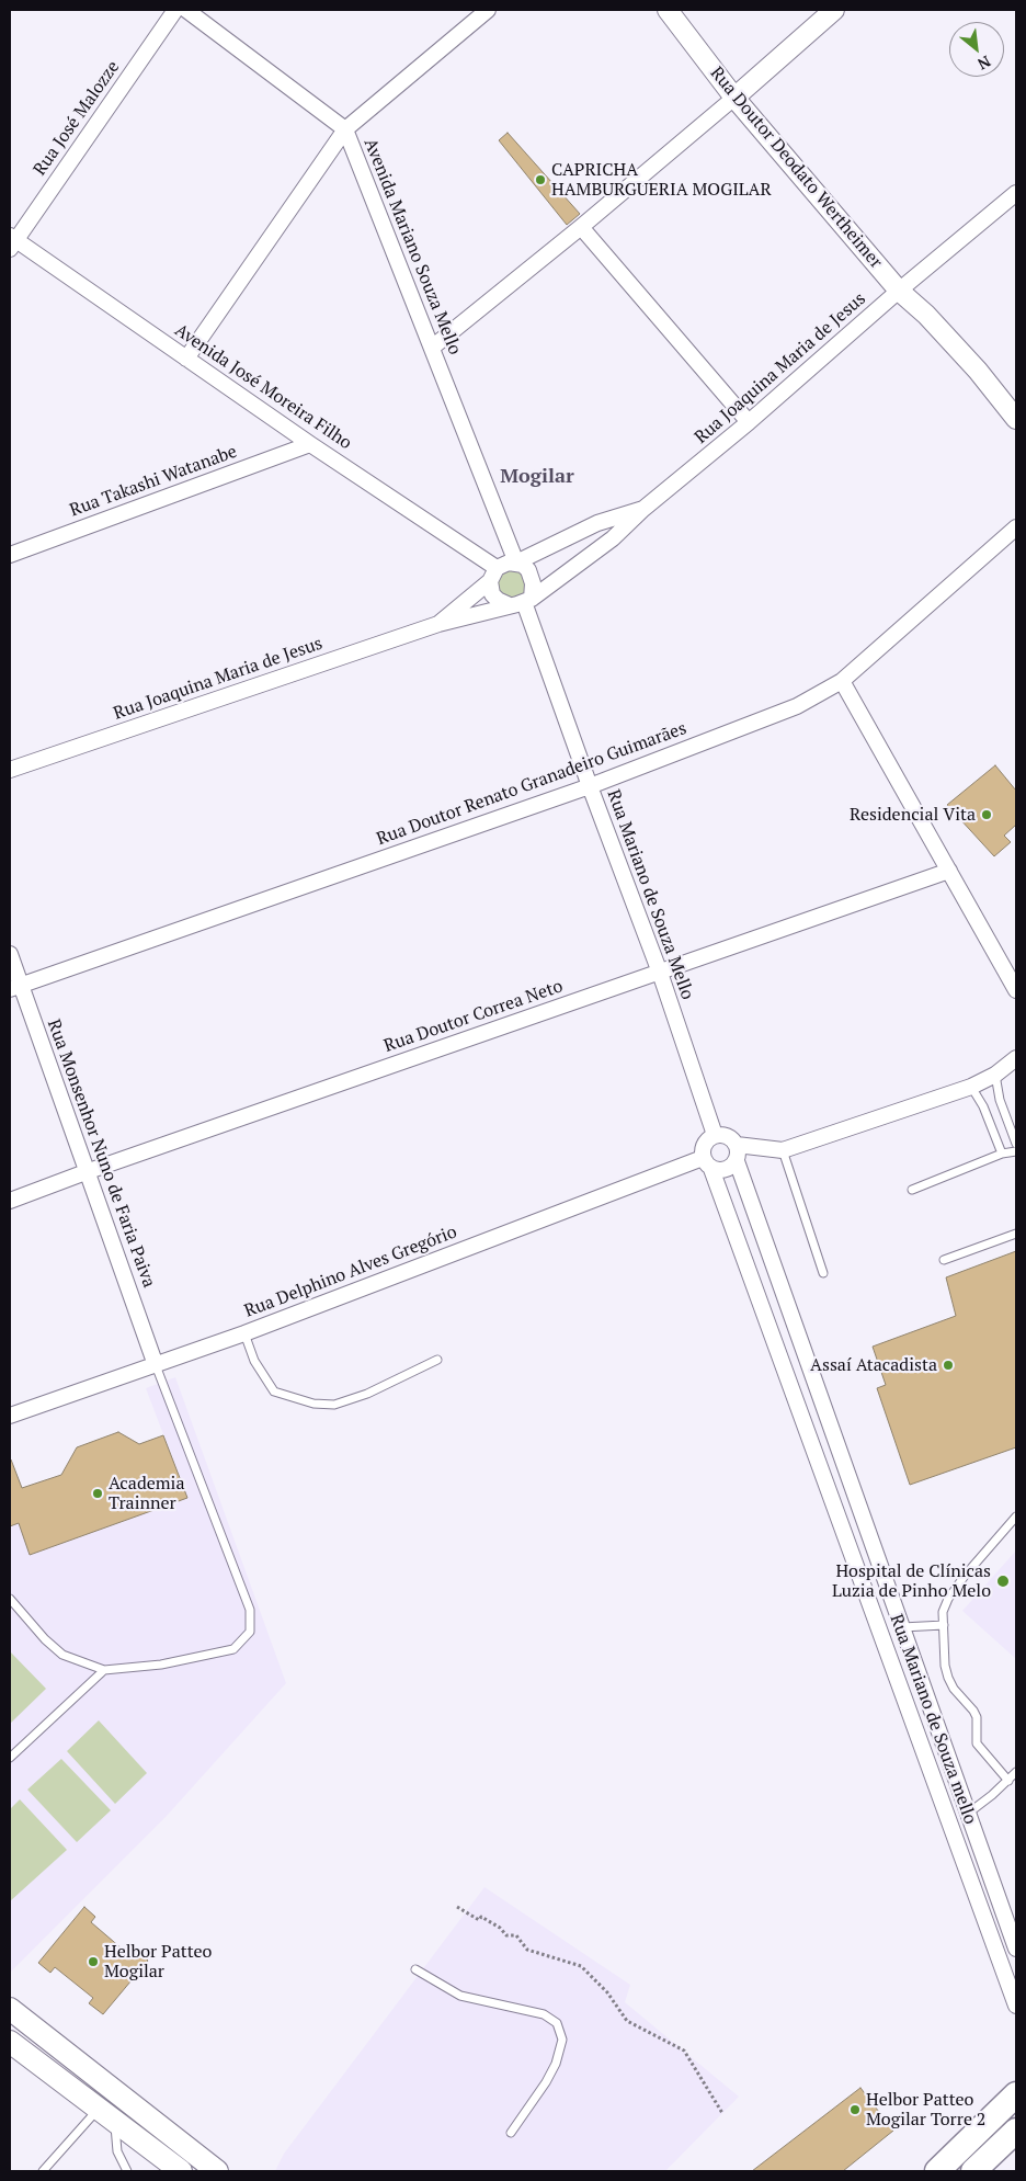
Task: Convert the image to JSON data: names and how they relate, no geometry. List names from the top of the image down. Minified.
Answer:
{"streets":{"street":["Rua José Malozze","Rua Doutor Deodato Wertheimer","Avenida Mariano Souza Mello","Rua Joaquina Maria de Jesus","Avenida José Moreira Filho","Rua Takashi Watanabe","Rua Doutor Renato Granadeiro Guimarães","Rua Mariano de Souza Mello","Rua Doutor Correa Neto","Rua Monsenhor Nuno de Faria Paiva","Rua Delphino Alves Gregório","Rua Mariano de Souza mello"]},"crossings":[["Rua José Malozze","Avenida José Moreira Filho"],["Rua Doutor Deodato Wertheimer","Rua Joaquina Maria de Jesus"],["Avenida Mariano Souza Mello","Rua Joaquina Maria de Jesus"],["Avenida Mariano Souza Mello","Avenida José Moreira Filho"],["Avenida Mariano Souza Mello","Rua Mariano de Souza Mello"],["Rua Joaquina Maria de Jesus","Avenida José Moreira Filho"],["Rua Joaquina Maria de Jesus","Rua Mariano de Souza Mello"],["Avenida José Moreira Filho","Rua Takashi Watanabe"],["Avenida José Moreira Filho","Rua Mariano de Souza Mello"],["Rua Doutor Renato Granadeiro Guimarães","Rua Mariano de Souza Mello"],["Rua Doutor Renato Granadeiro Guimarães","Rua Monsenhor Nuno de Faria Paiva"],["Rua Mariano de Souza Mello","Rua Doutor Correa Neto"],["Rua Mariano de Souza Mello","Rua Delphino Alves Gregório"],["Rua Mariano de Souza Mello","Rua Mariano de Souza mello"],["Rua Doutor Correa Neto","Rua Monsenhor Nuno de Faria Paiva"],["Rua Monsenhor Nuno de Faria Paiva","Rua Delphino Alves Gregório"],["Rua Delphino Alves Gregório","Rua Mariano de Souza mello"]],"districts":["Mogilar"],"places":["CAPRICHA HAMBURGUERIA MOGILAR","Residencial Vita","Assaí Atacadista","Academia Trainner","Hospital de Clínicas Luzia de Pinho Melo","Helbor Patteo Mogilar","Helbor Patteo Mogilar Torre 2"],"north":"bottom right"}
